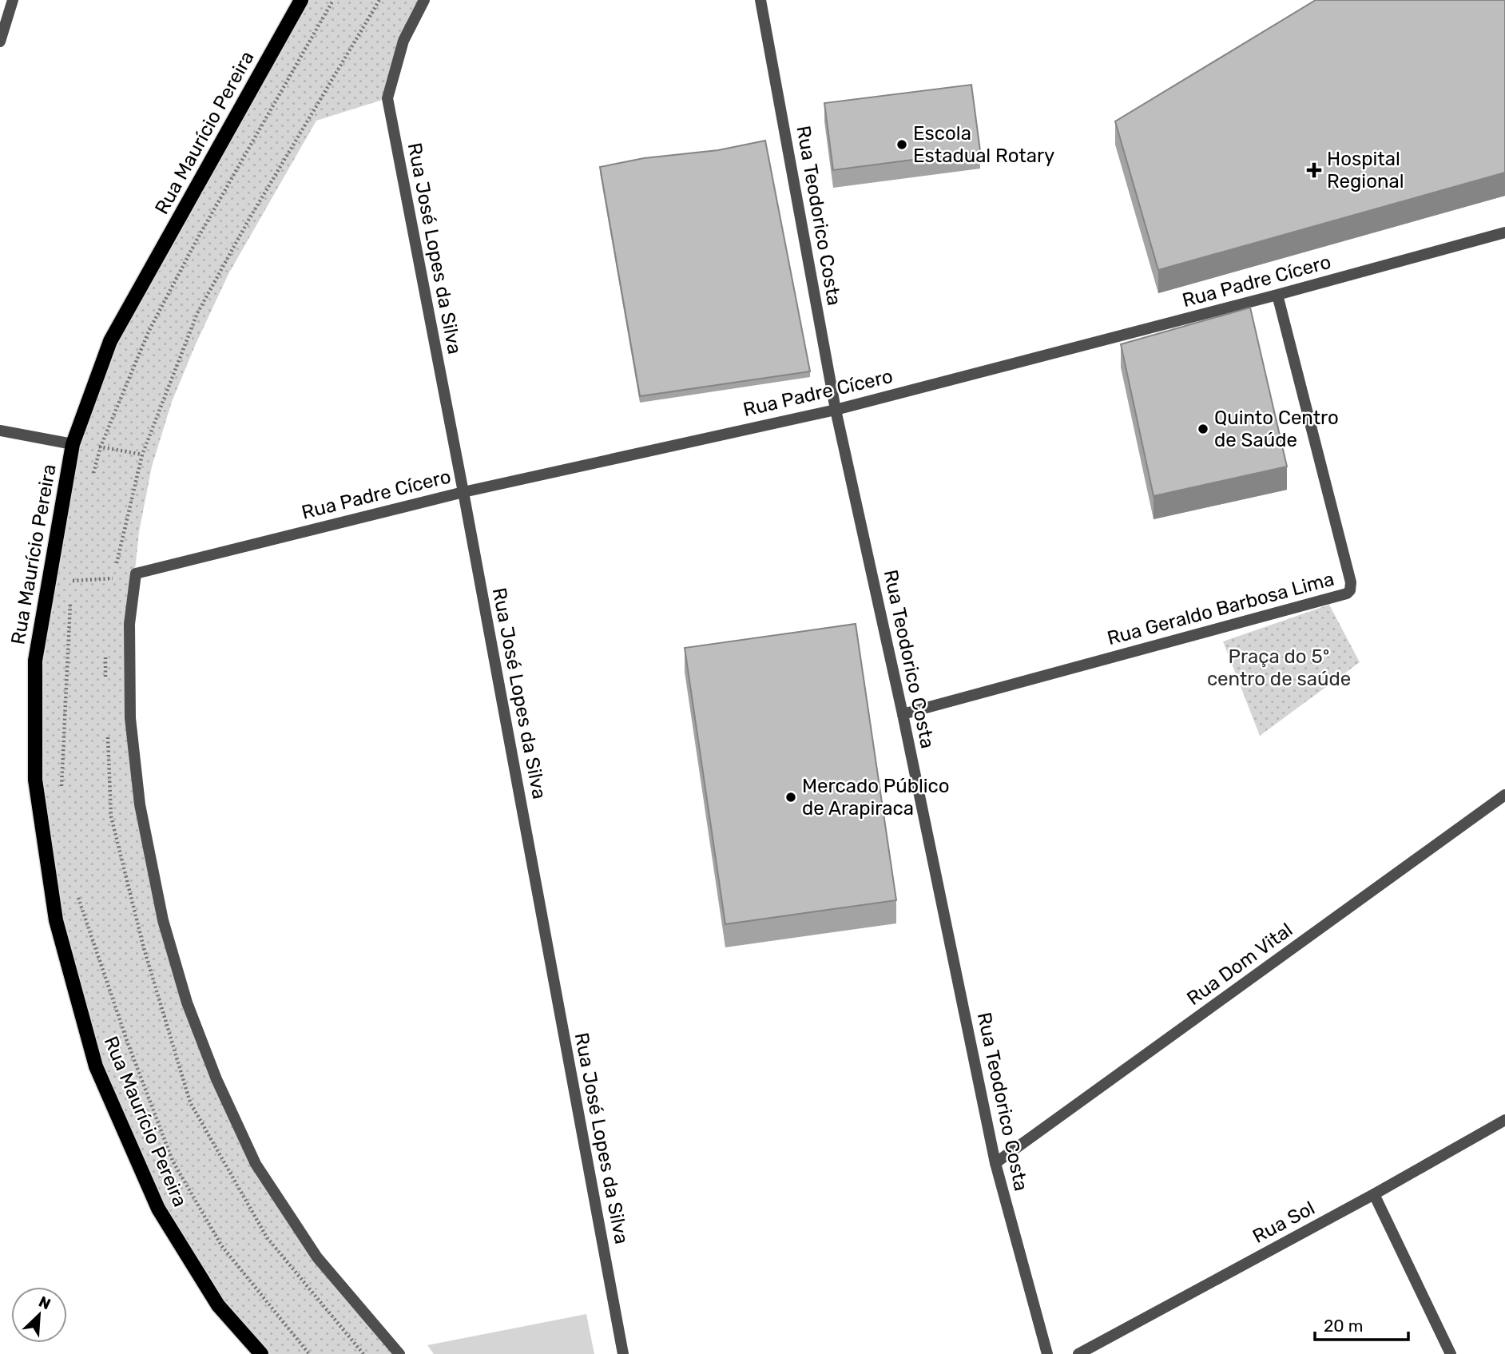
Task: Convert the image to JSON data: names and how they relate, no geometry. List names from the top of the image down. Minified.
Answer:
{"streets":{"main road":["Rua Maurício Pereira"],"street":["Rua Teodorico Costa","Rua José Lopes da Silva","Rua Padre Cícero","Rua Geraldo Barbosa Lima","Rua Dom Vital","Rua Sol"]},"crossings":[["Rua Teodorico Costa","Rua Padre Cícero"],["Rua Teodorico Costa","Rua Geraldo Barbosa Lima"],["Rua Teodorico Costa","Rua Dom Vital"],["Rua José Lopes da Silva","Rua Padre Cícero"],["Rua Padre Cícero","Rua Geraldo Barbosa Lima"]],"parks":["Praça do 5º centro de saúde"],"places":{"other":["Escola Estadual Rotary","Quinto Centro de Saúde","Mercado Público de Arapiraca"],"health":["Hospital Regional"]},"scale_bar":"20 m","north":"top right"}
